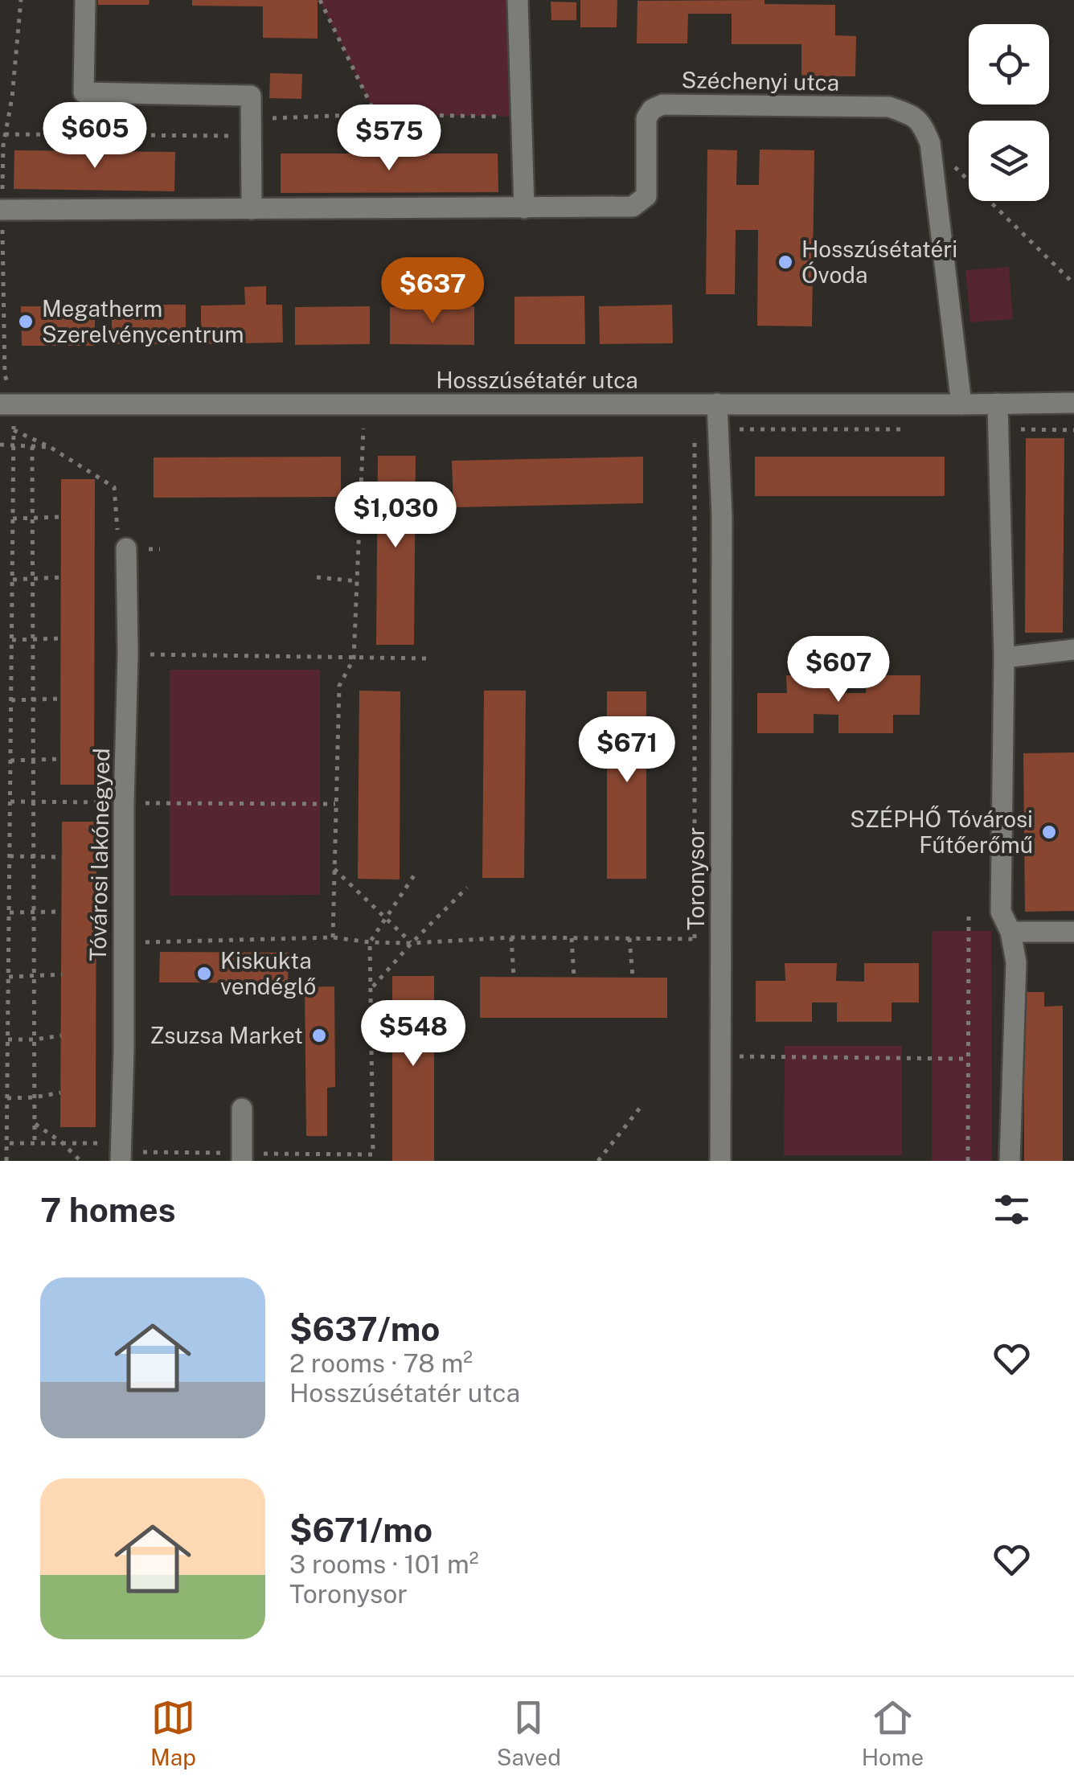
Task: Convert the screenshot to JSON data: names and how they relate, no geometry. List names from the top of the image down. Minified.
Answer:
{"streets":{"street":["Széchenyi utca","Hosszúsétatér utca","Tóvárosi lakónegyed","Toronysor"]},"crossings":[["Hosszúsétatér utca","Toronysor"]],"places":["Hosszúsétatéri Óvoda","Megatherm Szerelvénycentrum","SZÉPHŐ Tóvárosi Fűtőerőmű","Kiskukta vendéglő","Zsuzsa Market"],"page":{"price":["$605","$575","$637","$1,030","$607","$671","$548"],"heading":"7 homes","list":[{"name":"$637/mo","note":"2 rooms · 78 m² · Hosszúsétatér utca"},{"name":"$671/mo","note":"3 rooms · 101 m² · Toronysor"}],"tabs":["Map","Saved","Home"]}}
